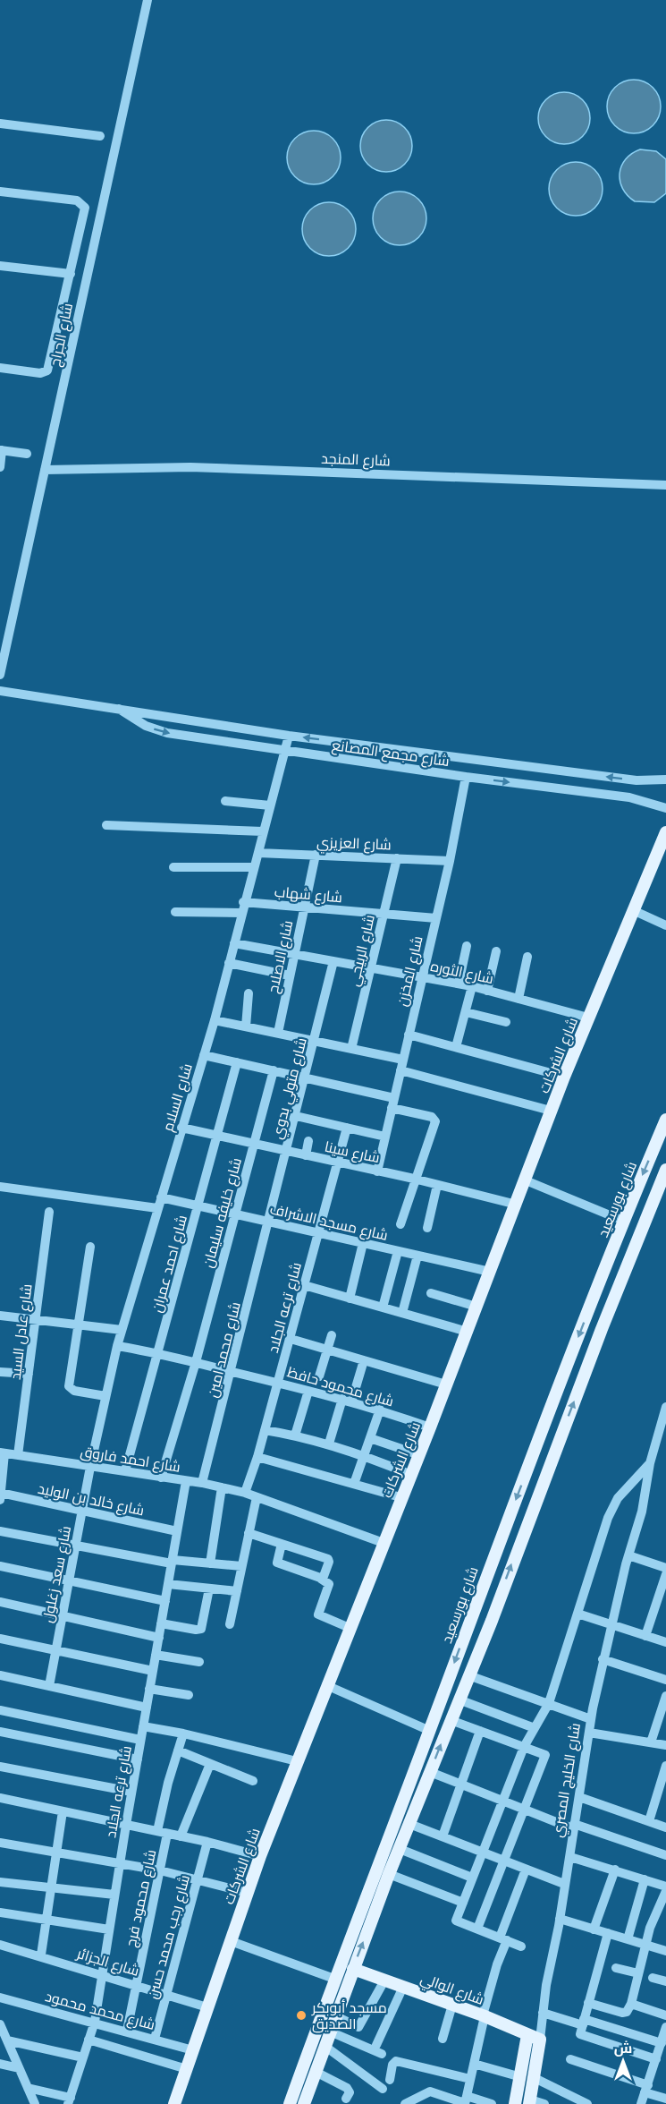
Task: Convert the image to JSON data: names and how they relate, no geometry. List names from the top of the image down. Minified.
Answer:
{"streets":{"main road":["شارع الشركات","شارع بورسعيد","شارع الخليج المصري","شارع الوالي"],"street":["شارع الجراج","شارع المنجد","شارع مجمع المصانع","شارع العزيزي","شارع شهاب","شارع الربيجي","شارع الاصلاح","شارع المخزن","شارع الثوره","شارع متولي بدوي","شارع السلام","شارع سينا","شارع خليفه سليمان","شارع مسجد الاشراف","شارع احمد عمران","شارع ترعه الجلاد","شارع عادل السيد","شارع محمد امين","شارع محمود حافظ","شارع احمد فاروق","شارع خالد بن الوليد","شارع سعد زغلول","شارع محمود فرج","شارع رجب محمد حسن","شارع الجزائر","شارع محمد محمود"]},"crossings":[["شارع الجراج","شارع المنجد"],["شارع مجمع المصانع","شارع المخزن"],["شارع مجمع المصانع","شارع السلام"],["شارع العزيزي","شارع الربيجي"],["شارع العزيزي","شارع الاصلاح"],["شارع العزيزي","شارع المخزن"],["شارع العزيزي","شارع السلام"],["شارع شهاب","شارع الربيجي"],["شارع شهاب","شارع الاصلاح"],["شارع شهاب","شارع المخزن"],["شارع شهاب","شارع السلام"],["شارع الربيجي","شارع الثوره"],["شارع الاصلاح","شارع الثوره"],["شارع المخزن","شارع الثوره"],["شارع المخزن","شارع سينا"],["شارع الثوره","شارع الشركات"],["شارع الثوره","شارع متولي بدوي"],["شارع الثوره","شارع السلام"],["شارع الشركات","شارع سينا"],["شارع الشركات","شارع مسجد الاشراف"],["شارع الشركات","شارع محمود حافظ"],["شارع الشركات","شارع احمد فاروق"],["شارع الشركات","شارع الجزائر"],["شارع الشركات","شارع محمد محمود"],["شارع متولي بدوي","شارع سينا"],["شارع متولي بدوي","شارع مسجد الاشراف"],["شارع متولي بدوي","شارع محمد امين"],["شارع السلام","شارع سينا"],["شارع السلام","شارع مسجد الاشراف"],["شارع السلام","شارع محمود حافظ"],["شارع السلام","شارع احمد فاروق"],["شارع السلام","شارع سعد زغلول"],["شارع سينا","شارع خليفه سليمان"],["شارع سينا","شارع احمد عمران"],["شارع سينا","شارع ترعه الجلاد"],["شارع خليفه سليمان","شارع مسجد الاشراف"],["شارع خليفه سليمان","شارع محمود حافظ"],["شارع خليفه سليمان","شارع احمد فاروق"],["شارع مسجد الاشراف","شارع احمد عمران"],["شارع مسجد الاشراف","شارع ترعه الجلاد"],["شارع مسجد الاشراف","شارع محمد امين"],["شارع احمد عمران","شارع محمود حافظ"],["شارع احمد عمران","شارع احمد فاروق"],["شارع ترعه الجلاد","شارع محمود حافظ"],["شارع ترعه الجلاد","شارع احمد فاروق"],["شارع ترعه الجلاد","شارع خالد بن الوليد"],["شارع ترعه الجلاد","شارع الجزائر"],["شارع ترعه الجلاد","شارع محمد محمود"],["شارع عادل السيد","شارع احمد فاروق"],["شارع محمد امين","شارع محمود حافظ"],["شارع محمد امين","شارع احمد فاروق"],["شارع احمد فاروق","شارع سعد زغلول"],["شارع خالد بن الوليد","شارع سعد زغلول"],["شارع الخليج المصري","شارع الوالي"],["شارع محمود فرج","شارع الجزائر"],["شارع محمود فرج","شارع محمد محمود"],["شارع رجب محمد حسن","شارع الجزائر"],["شارع رجب محمد حسن","شارع محمد محمود"]],"places":["مسجد أبوبكر الصديق"],"north":"top"}
